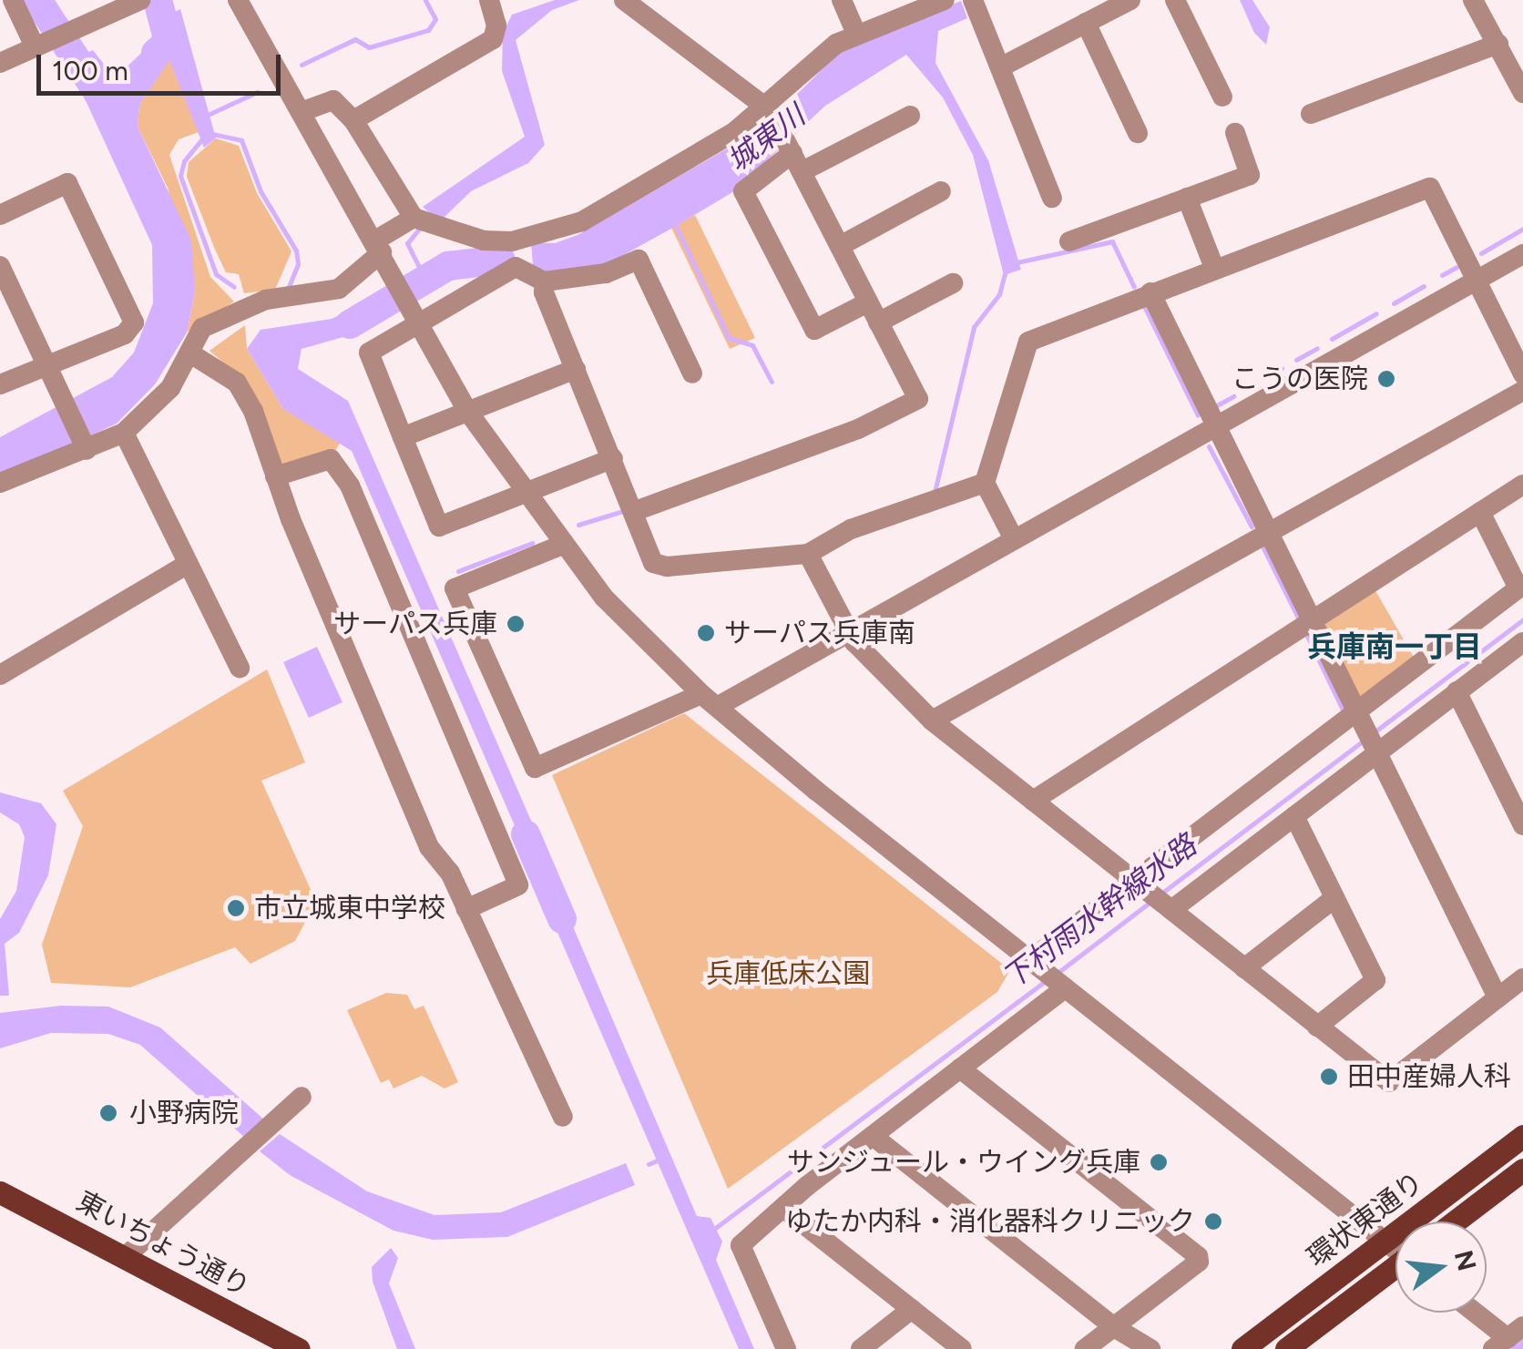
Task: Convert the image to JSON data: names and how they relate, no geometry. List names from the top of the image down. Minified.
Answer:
{"streets":{"main road":["環状東通り","東いちょう通り"]},"districts":["兵庫南一丁目"],"water":["城東川","下村雨水幹線水路"],"parks":["兵庫低床公園"],"places":["こうの医院","サーパス兵庫","サーパス兵庫南","市立城東中学校","田中産婦人科","小野病院","サンジュール・ウイング兵庫","ゆたか内科・消化器科クリニック"],"scale_bar":"100 m","north":"right"}
